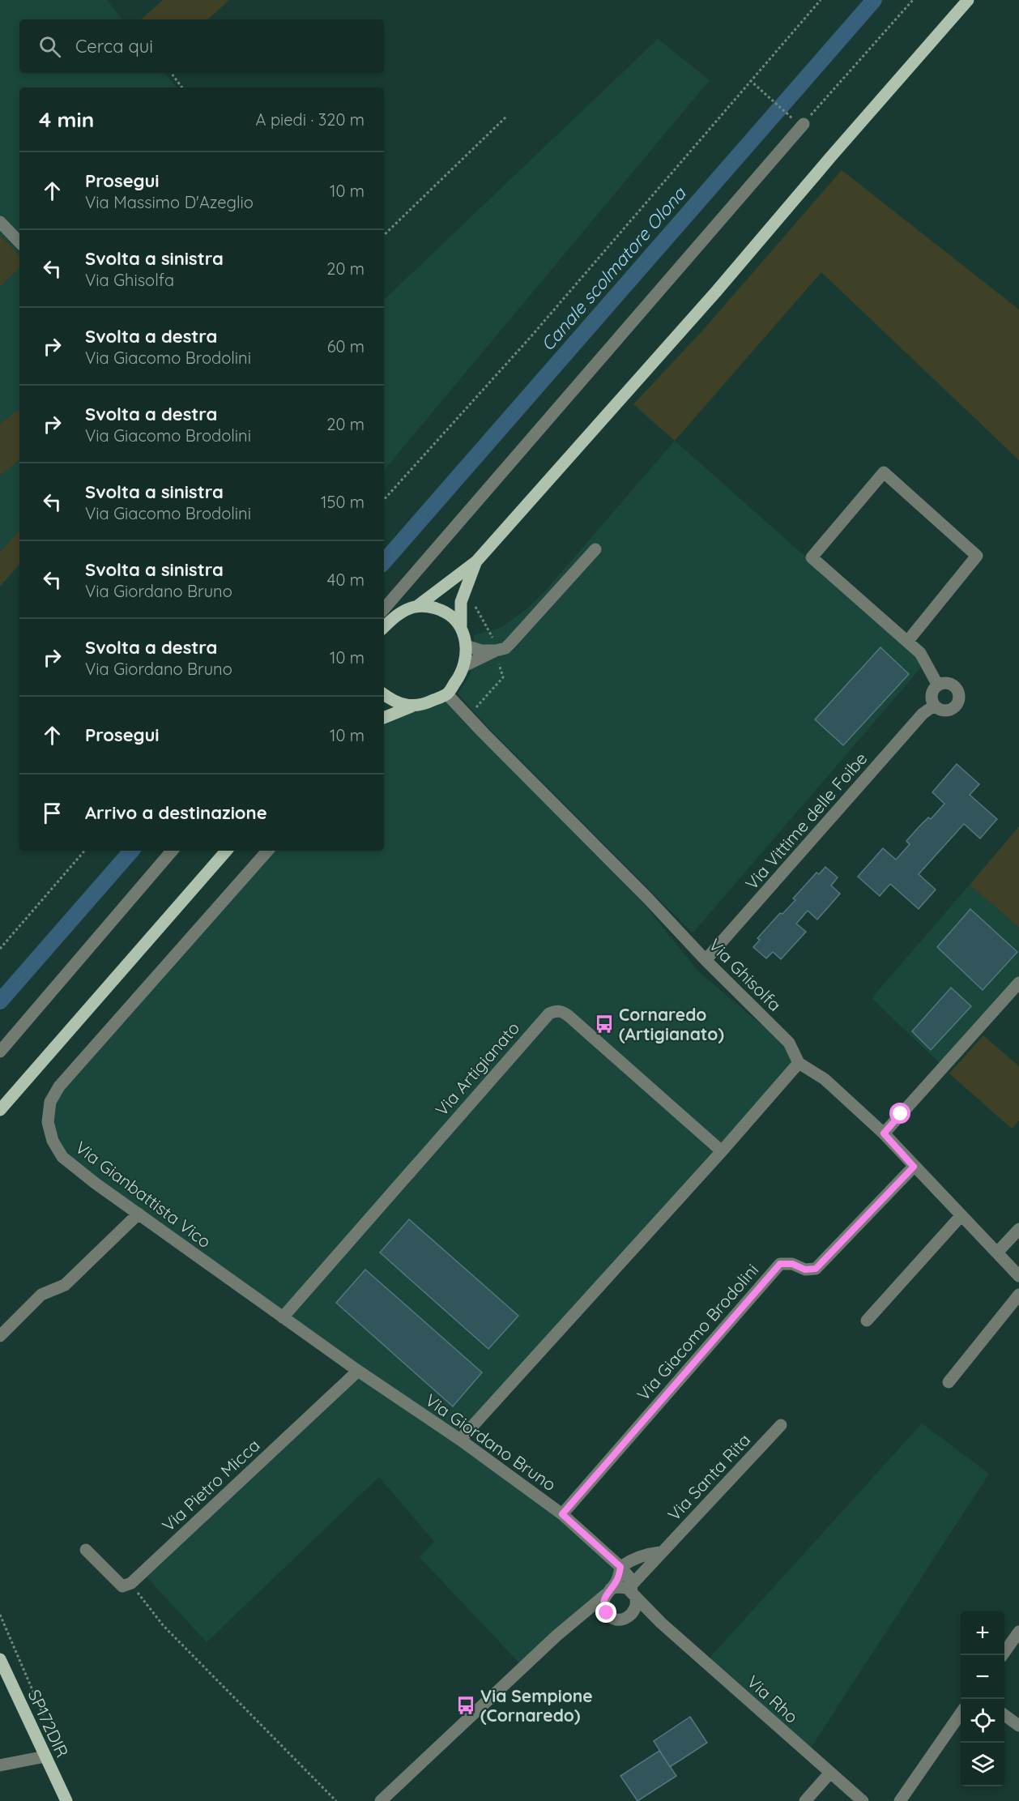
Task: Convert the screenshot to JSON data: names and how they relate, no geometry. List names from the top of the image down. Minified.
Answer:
{"streets":{"main road":["SP172DIR"],"street":["Via Vittime delle Foibe","Via Ghisolfa","Via Artigianato","Via Gianbattista Vico","Via Giacomo Brodolini","Via Giordano Bruno","Via Santa Rita","Via Pietro Micca","Via Rho"]},"crossings":[["Via Vittime delle Foibe","Via Ghisolfa"],["Via Artigianato","Via Gianbattista Vico"],["Via Gianbattista Vico","Via Giordano Bruno"],["Via Gianbattista Vico","Via Pietro Micca"],["Via Giacomo Brodolini","Via Giordano Bruno"],["Via Giordano Bruno","Via Santa Rita"],["Via Giordano Bruno","Via Pietro Micca"],["Via Giordano Bruno","Via Rho"],["Via Santa Rita","Via Rho"]],"water":["Canale scolmatore Olona"],"places":{"bus stop":["Cornaredo (Artigianato)","Via Sempione (Cornaredo)"]},"page":{"search":"Cerca qui","heading":["4 min","A piedi · 320 m"],"list":[["Prosegui","Via Massimo D'Azeglio","10 m"],["Svolta a sinistra","Via Ghisolfa","20 m"],["Svolta a destra","Via Giacomo Brodolini","60 m"],["Svolta a destra","Via Giacomo Brodolini","20 m"],["Svolta a sinistra","Via Giacomo Brodolini","150 m"],["Svolta a sinistra","Via Giordano Bruno","40 m"],["Svolta a destra","Via Giordano Bruno","10 m"],["Prosegui","10 m"],"Arrivo a destinazione"],"map_buttons":["+","−"]}}
